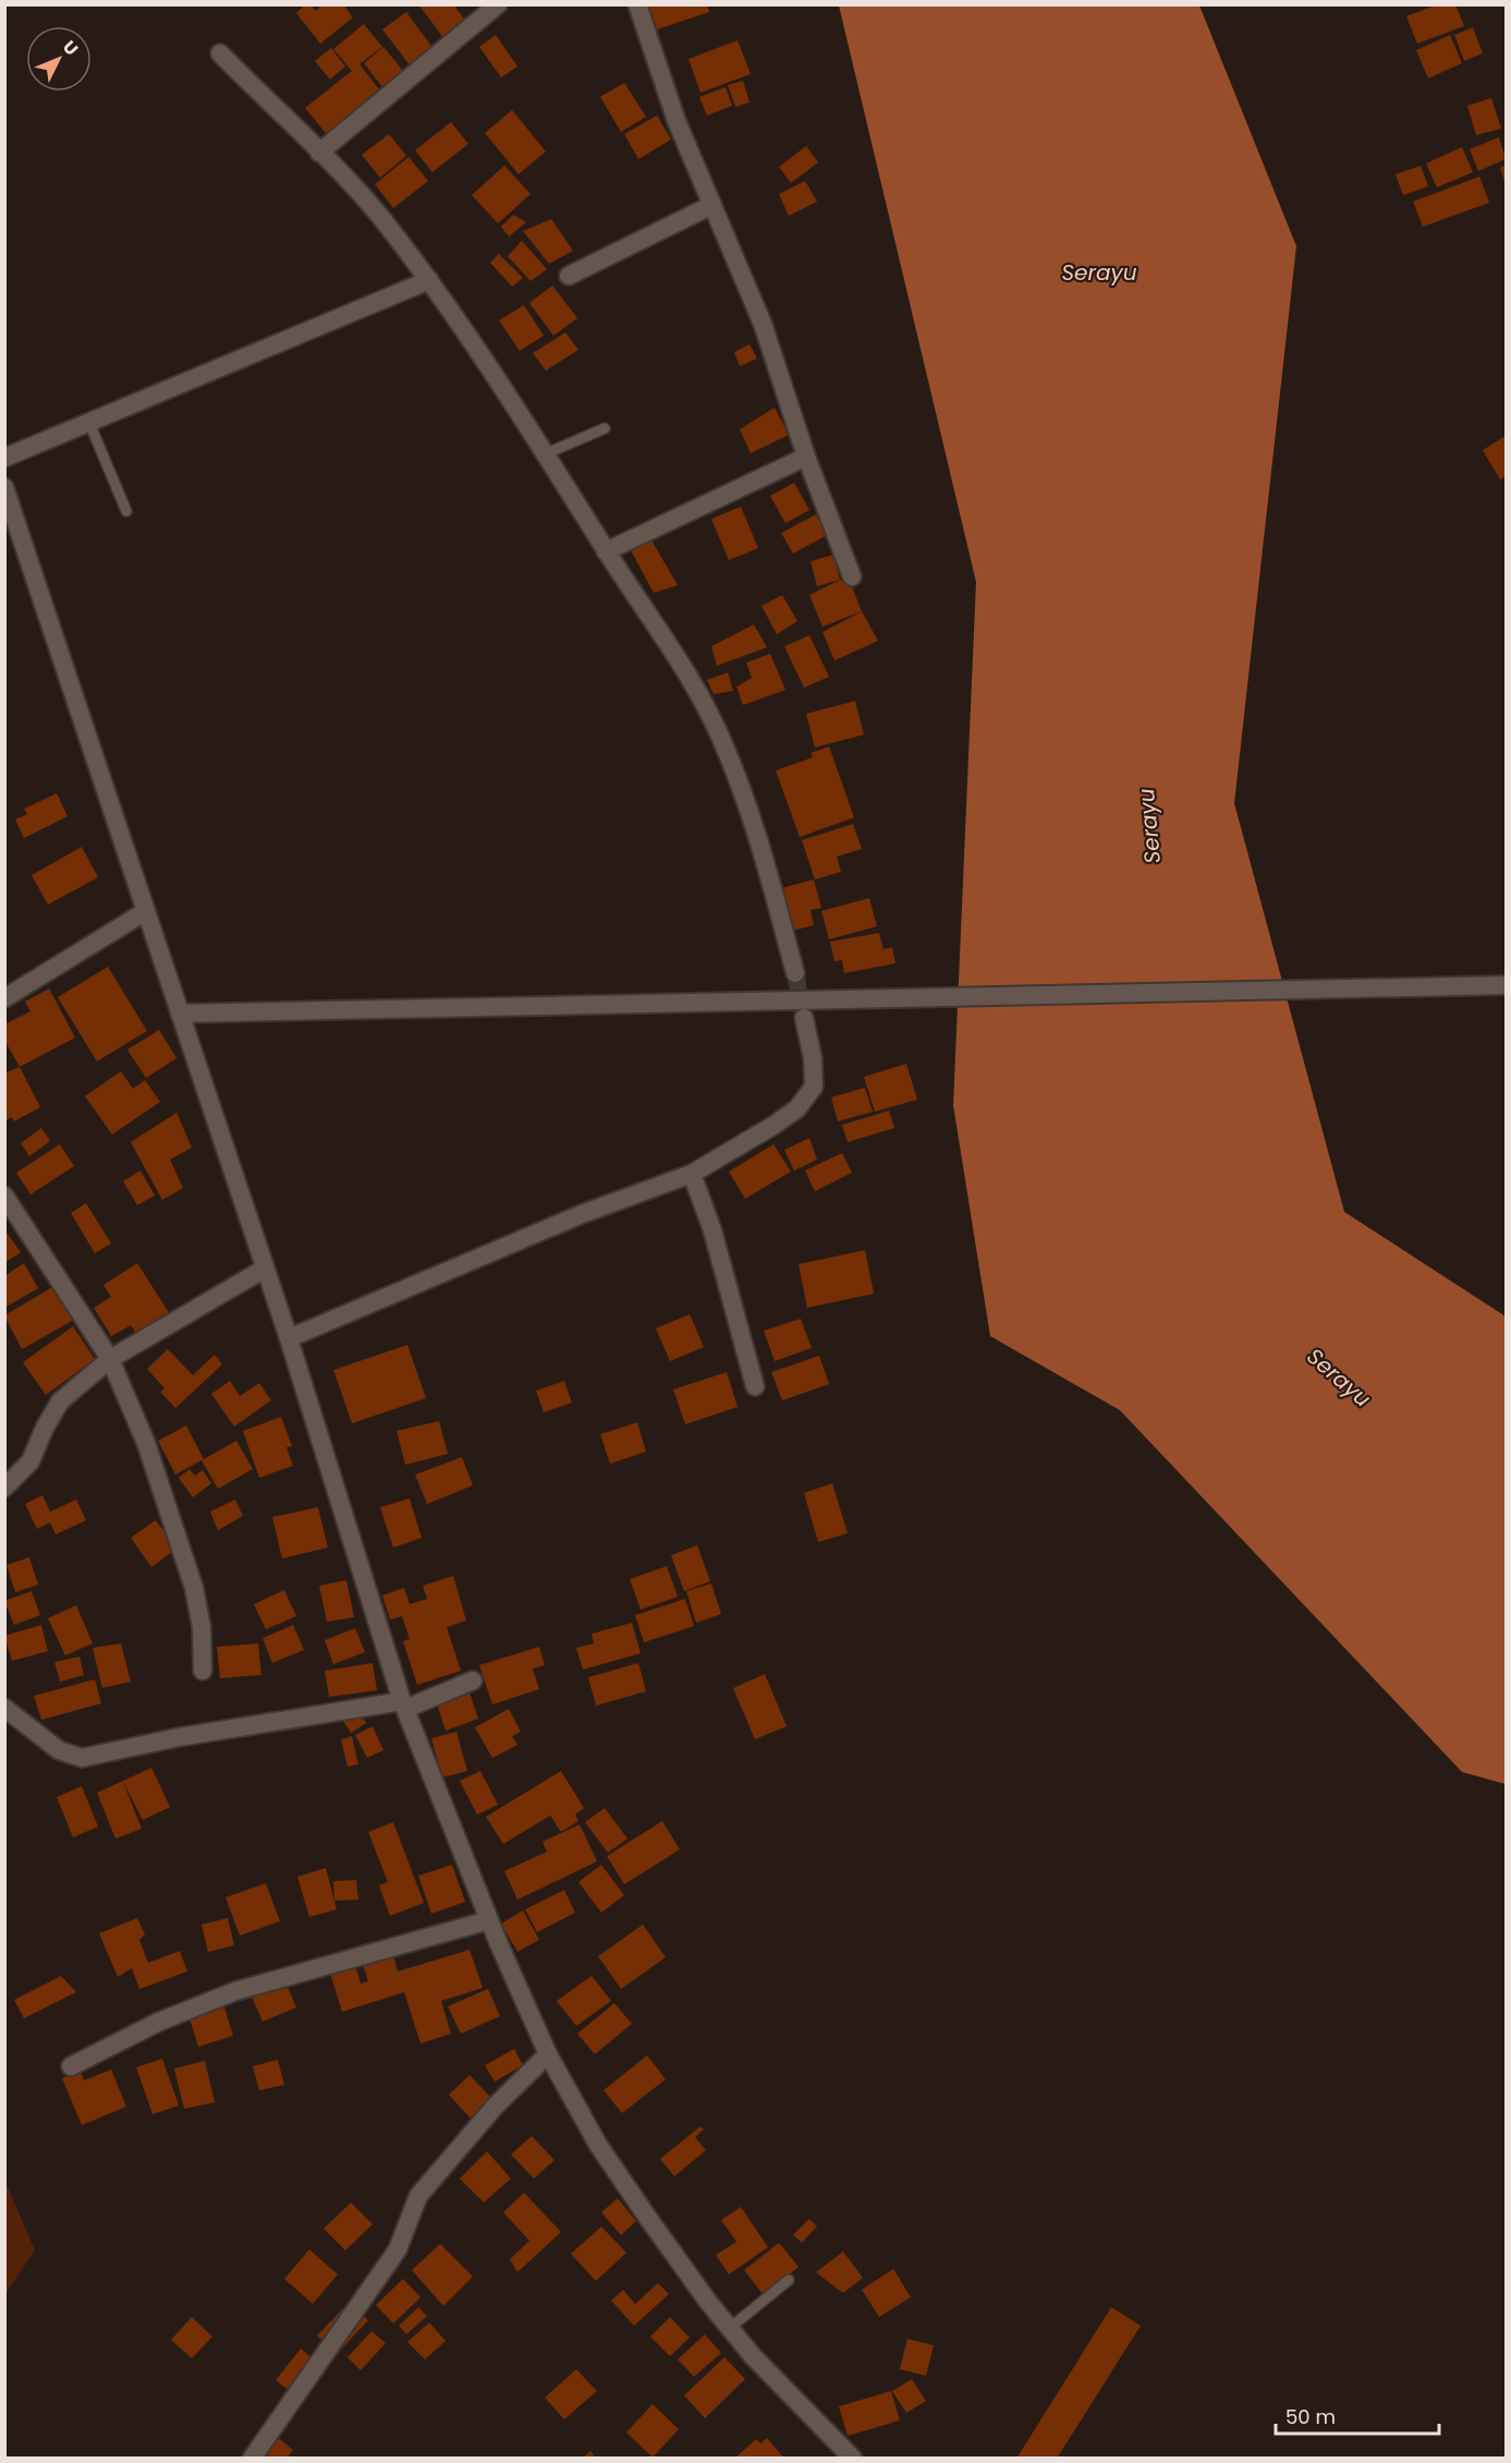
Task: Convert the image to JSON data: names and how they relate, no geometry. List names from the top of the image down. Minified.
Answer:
{"water":["Serayu"],"scale_bar":"50 m","north":"top right"}
